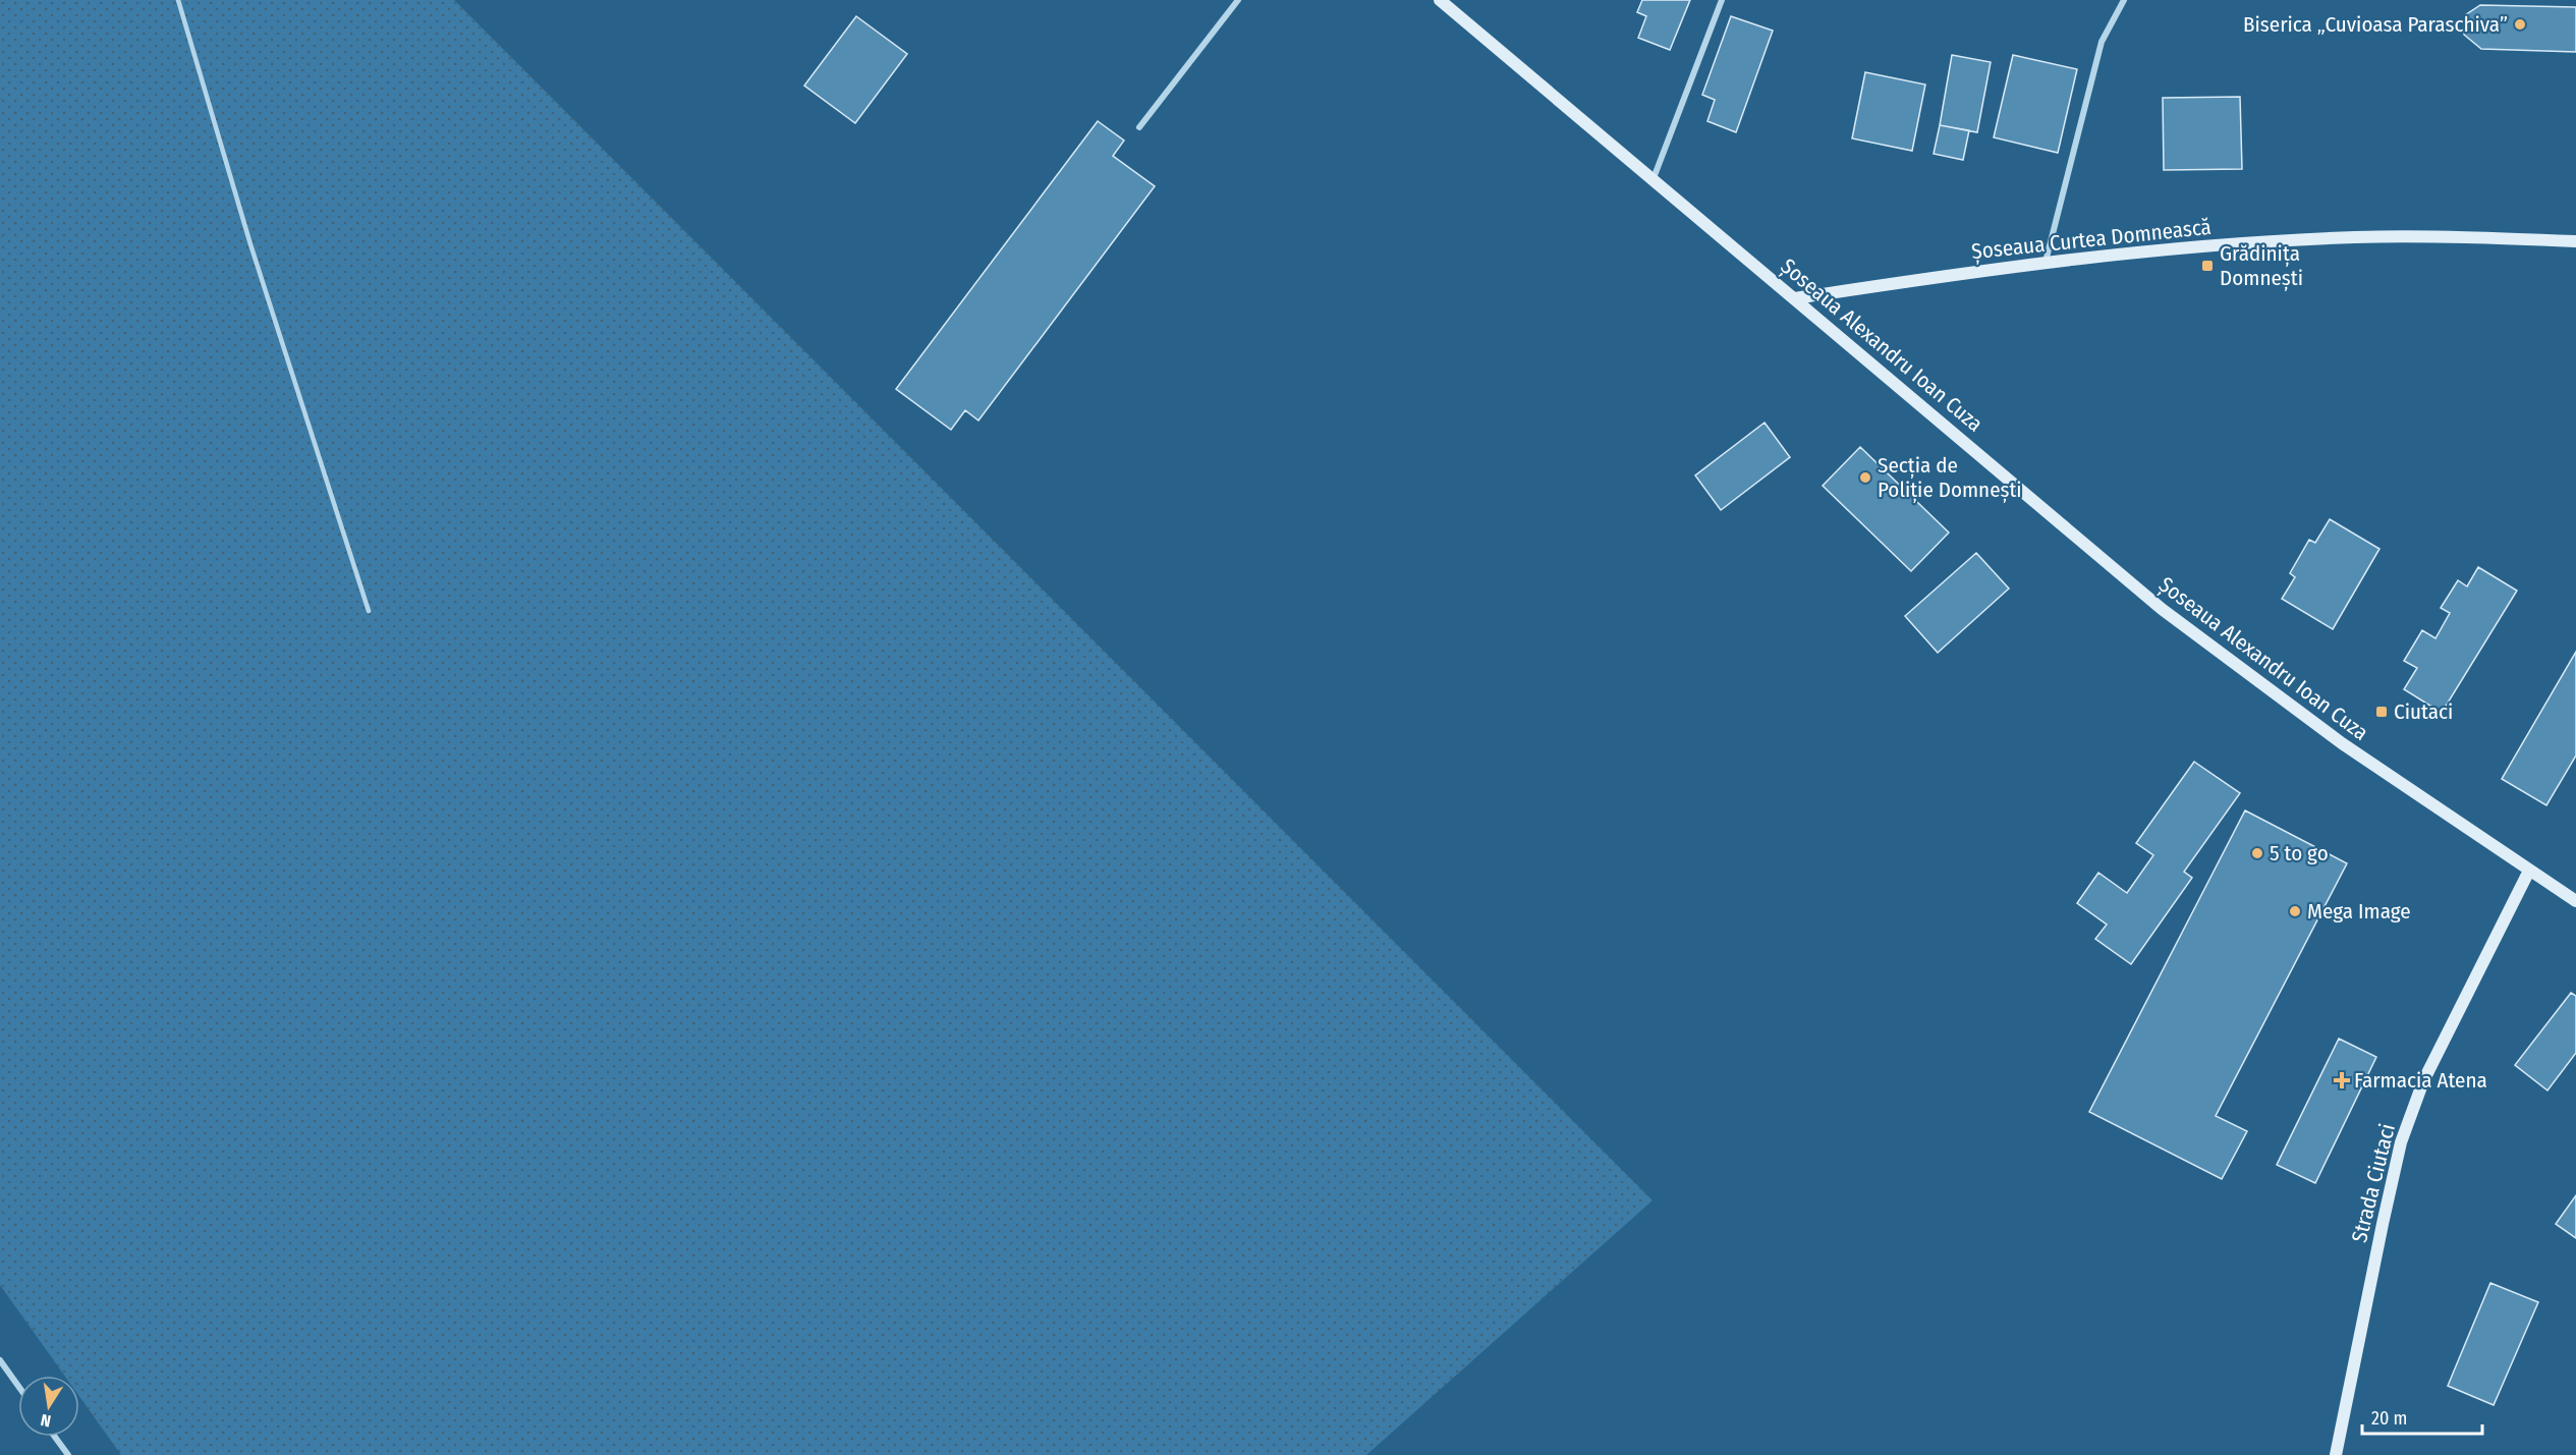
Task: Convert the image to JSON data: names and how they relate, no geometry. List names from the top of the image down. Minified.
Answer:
{"streets":{"main road":["Șoseaua Curtea Domnească","Șoseaua Alexandru Ioan Cuza","Strada Ciutaci"]},"crossings":[["Șoseaua Curtea Domnească","Șoseaua Alexandru Ioan Cuza"],["Șoseaua Alexandru Ioan Cuza","Strada Ciutaci"]],"places":{"other":["Biserica „Cuvioasa Paraschiva”","Secția de Poliție Domnești","5 to go","Mega Image"],"transit":["Grădinița Domnești","Ciutaci"],"health":["Farmacia Atena"]},"scale_bar":"20 m","north":"bottom"}
